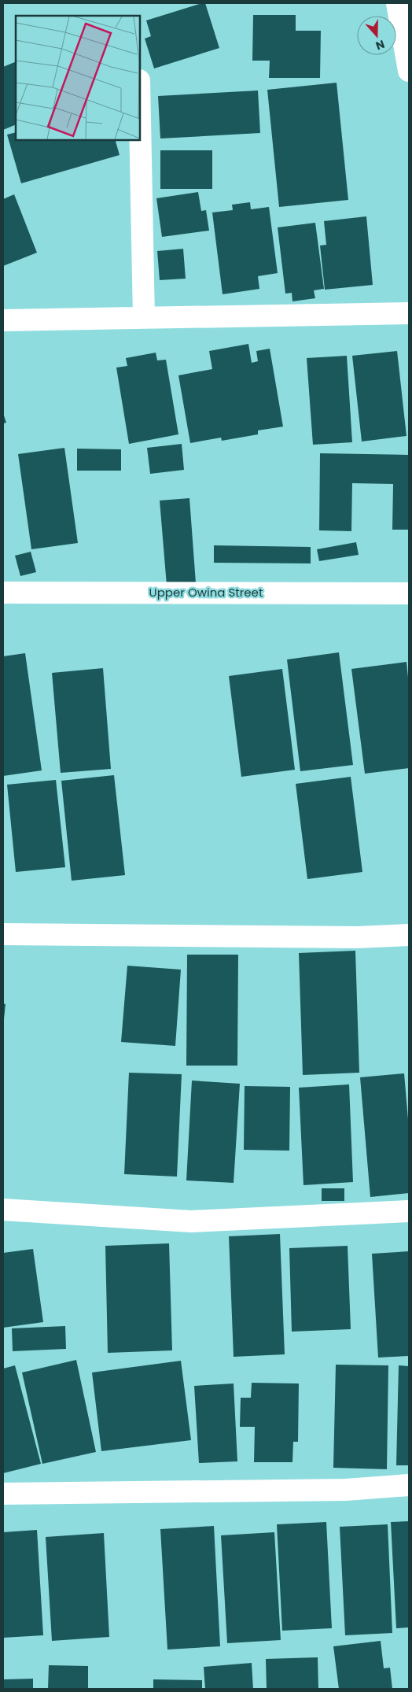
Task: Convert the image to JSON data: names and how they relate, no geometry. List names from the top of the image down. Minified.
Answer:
{"streets":{"street":["Upper Owina Street"]},"north":"bottom"}
